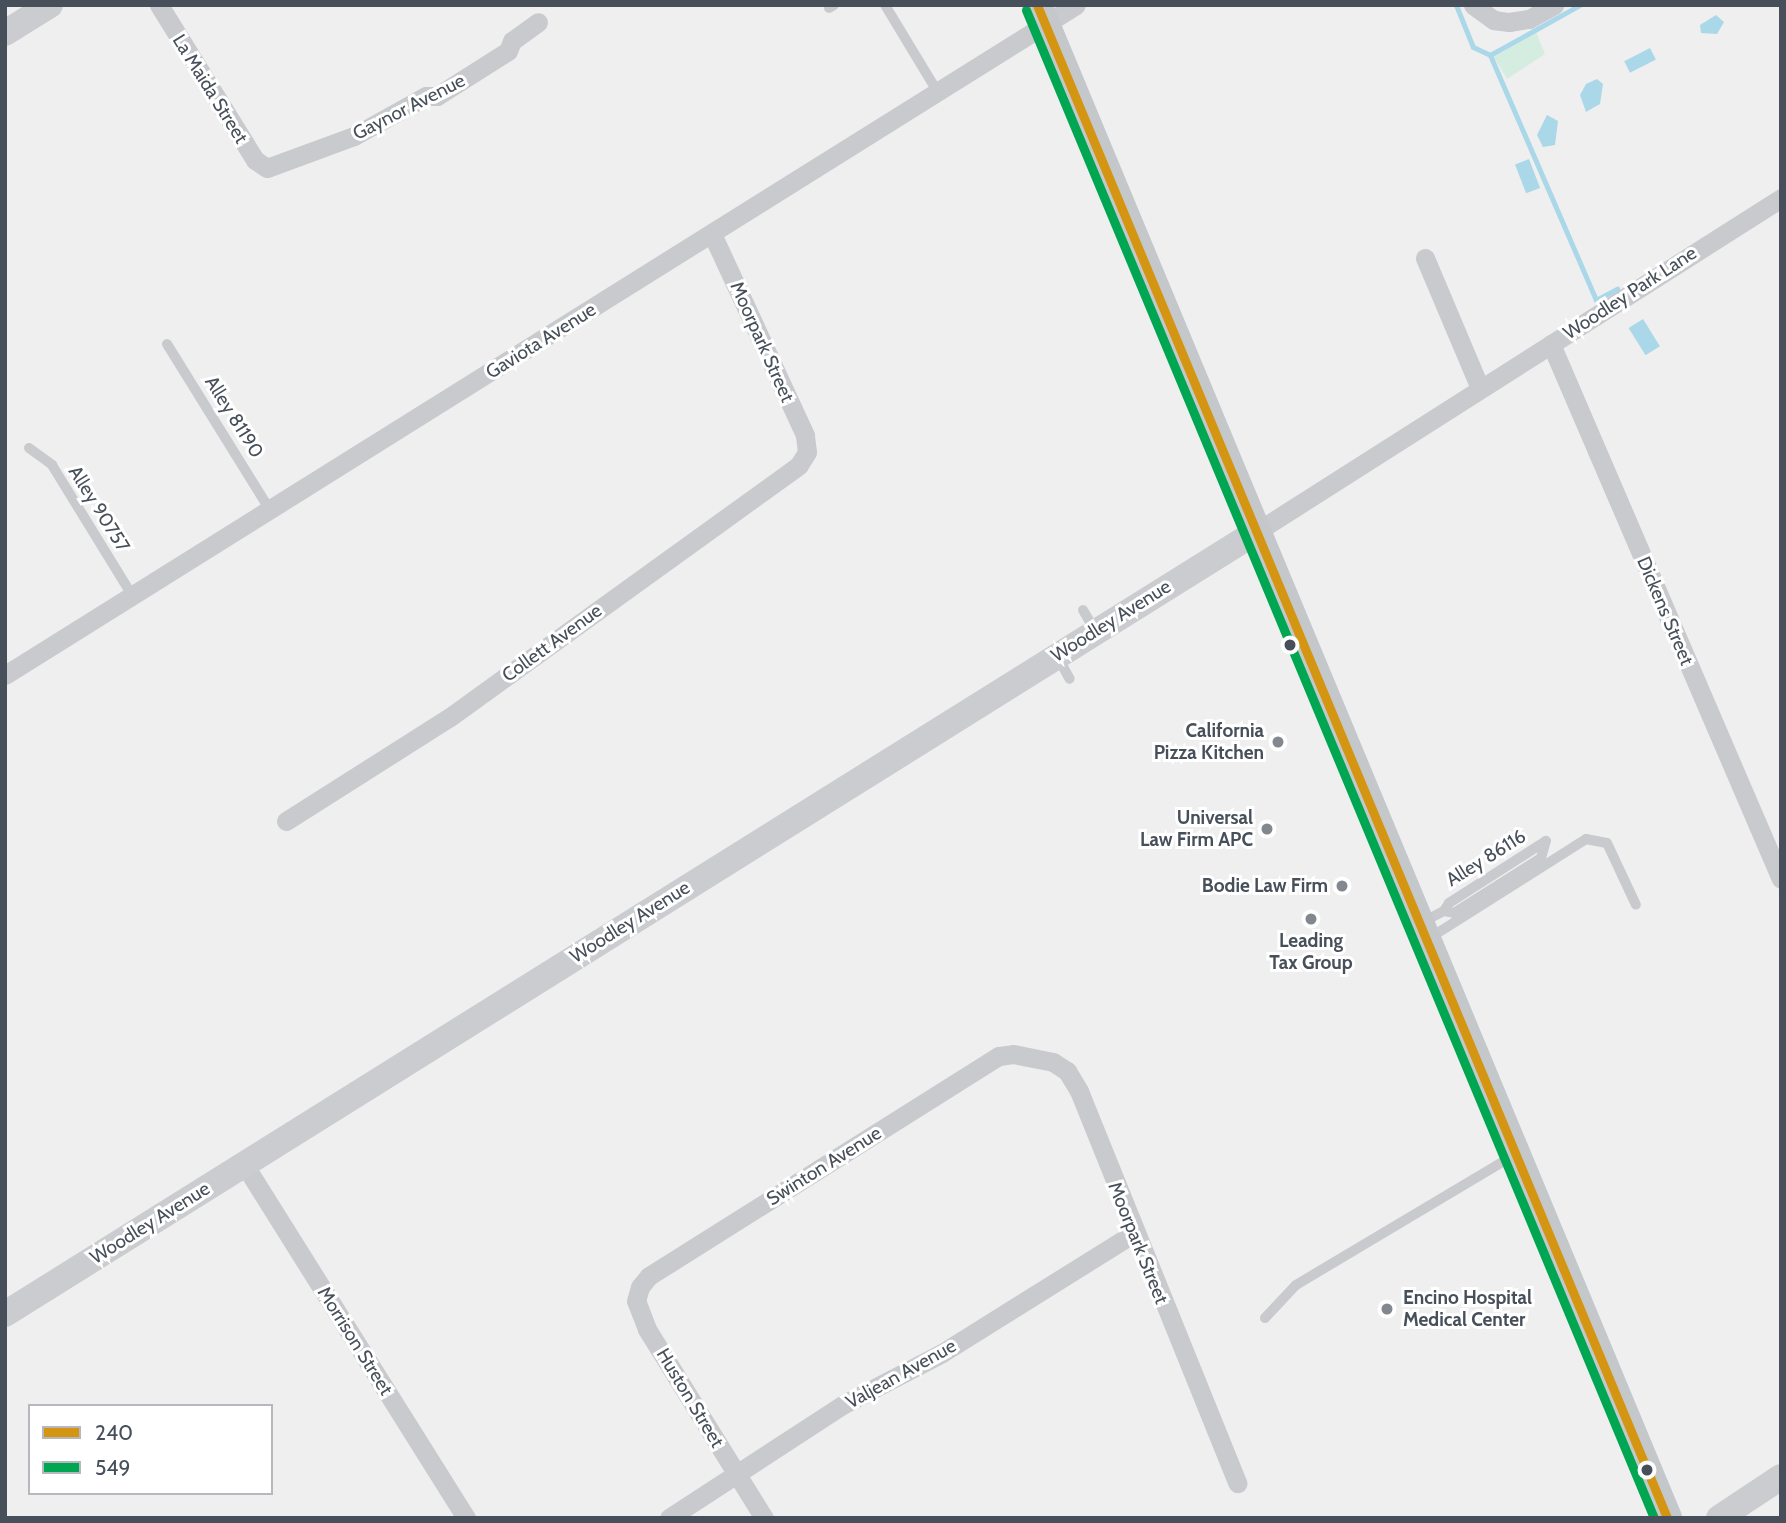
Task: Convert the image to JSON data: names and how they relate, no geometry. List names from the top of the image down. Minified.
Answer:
{"streets":{"street":["La Maida Street","Gaynor Avenue","Woodley Park Lane","Gaviota Avenue","Moorpark Street","Dickens Street","Woodley Avenue","Collett Avenue","Swinton Avenue","Morrison Street","Valjean Avenue","Huston Street"],"lane":["Alley 81190","Alley 90757","Alley 86116"]},"crossings":[["La Maida Street","Gaynor Avenue"],["Woodley Park Lane","Dickens Street"],["Woodley Park Lane","Woodley Avenue"],["Gaviota Avenue","Moorpark Street"],["Gaviota Avenue","Alley 81190"],["Gaviota Avenue","Alley 90757"],["Moorpark Street","Collett Avenue"],["Moorpark Street","Swinton Avenue"],["Moorpark Street","Valjean Avenue"],["Woodley Avenue","Morrison Street"],["Swinton Avenue","Huston Street"],["Valjean Avenue","Huston Street"]],"places":["California Pizza Kitchen","Universal Law Firm APC","Bodie Law Firm","Leading Tax Group","Encino Hospital Medical Center"],"lines":["transit line 240","transit line 549"],"legend":["240","549"]}
